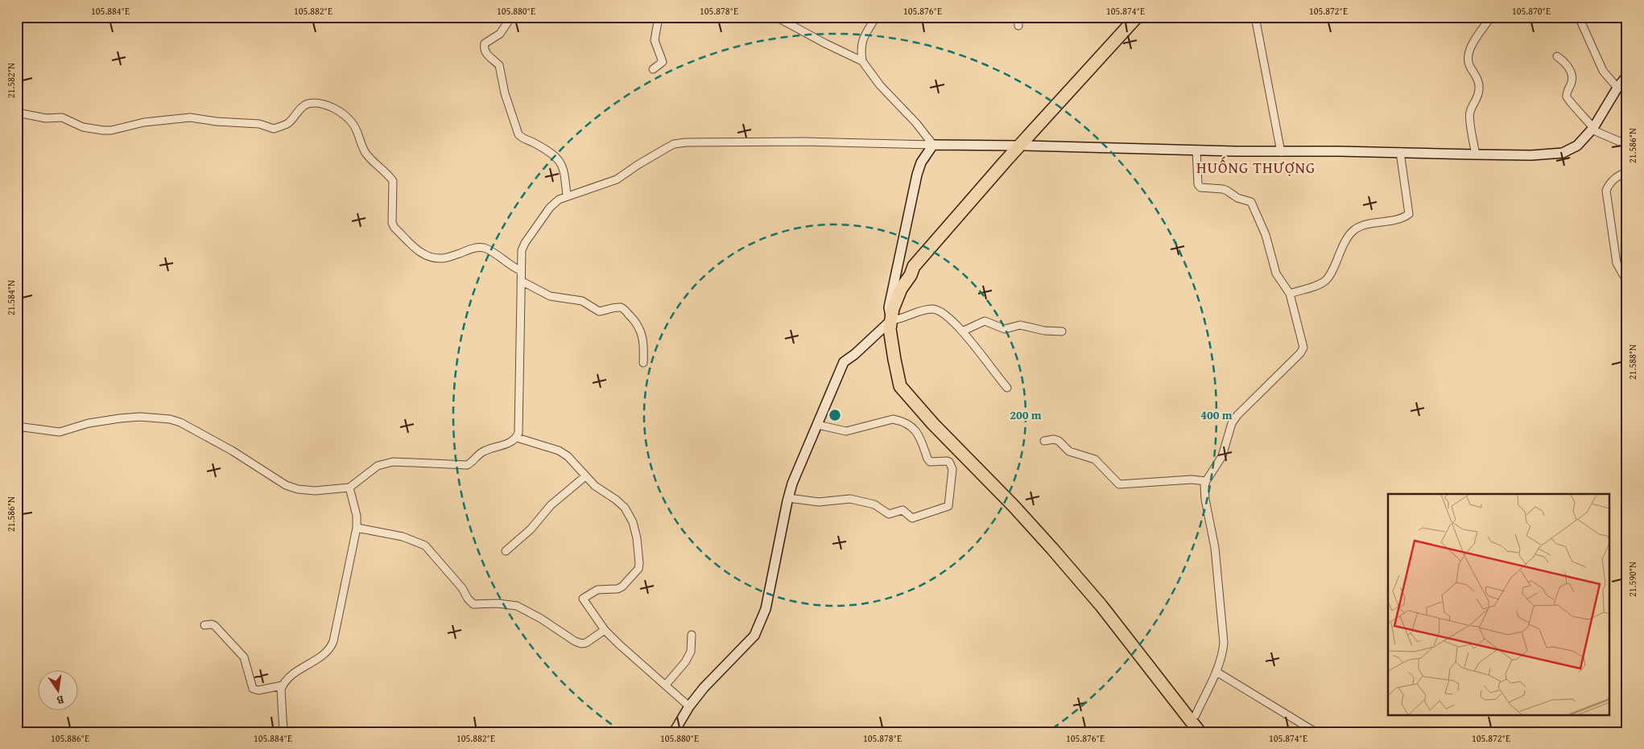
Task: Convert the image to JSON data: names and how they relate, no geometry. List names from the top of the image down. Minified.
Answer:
{"districts":["HUỐNG THƯỢNG"],"north":"bottom","coordinates":["105.884°E","105.882°E","105.880°E","105.878°E","105.876°E","105.874°E","105.872°E","105.870°E","21.582°N","21.586°N","21.584°N","21.588°N","21.590°N","105.886°E"],"rings":["200 m","400 m"]}
